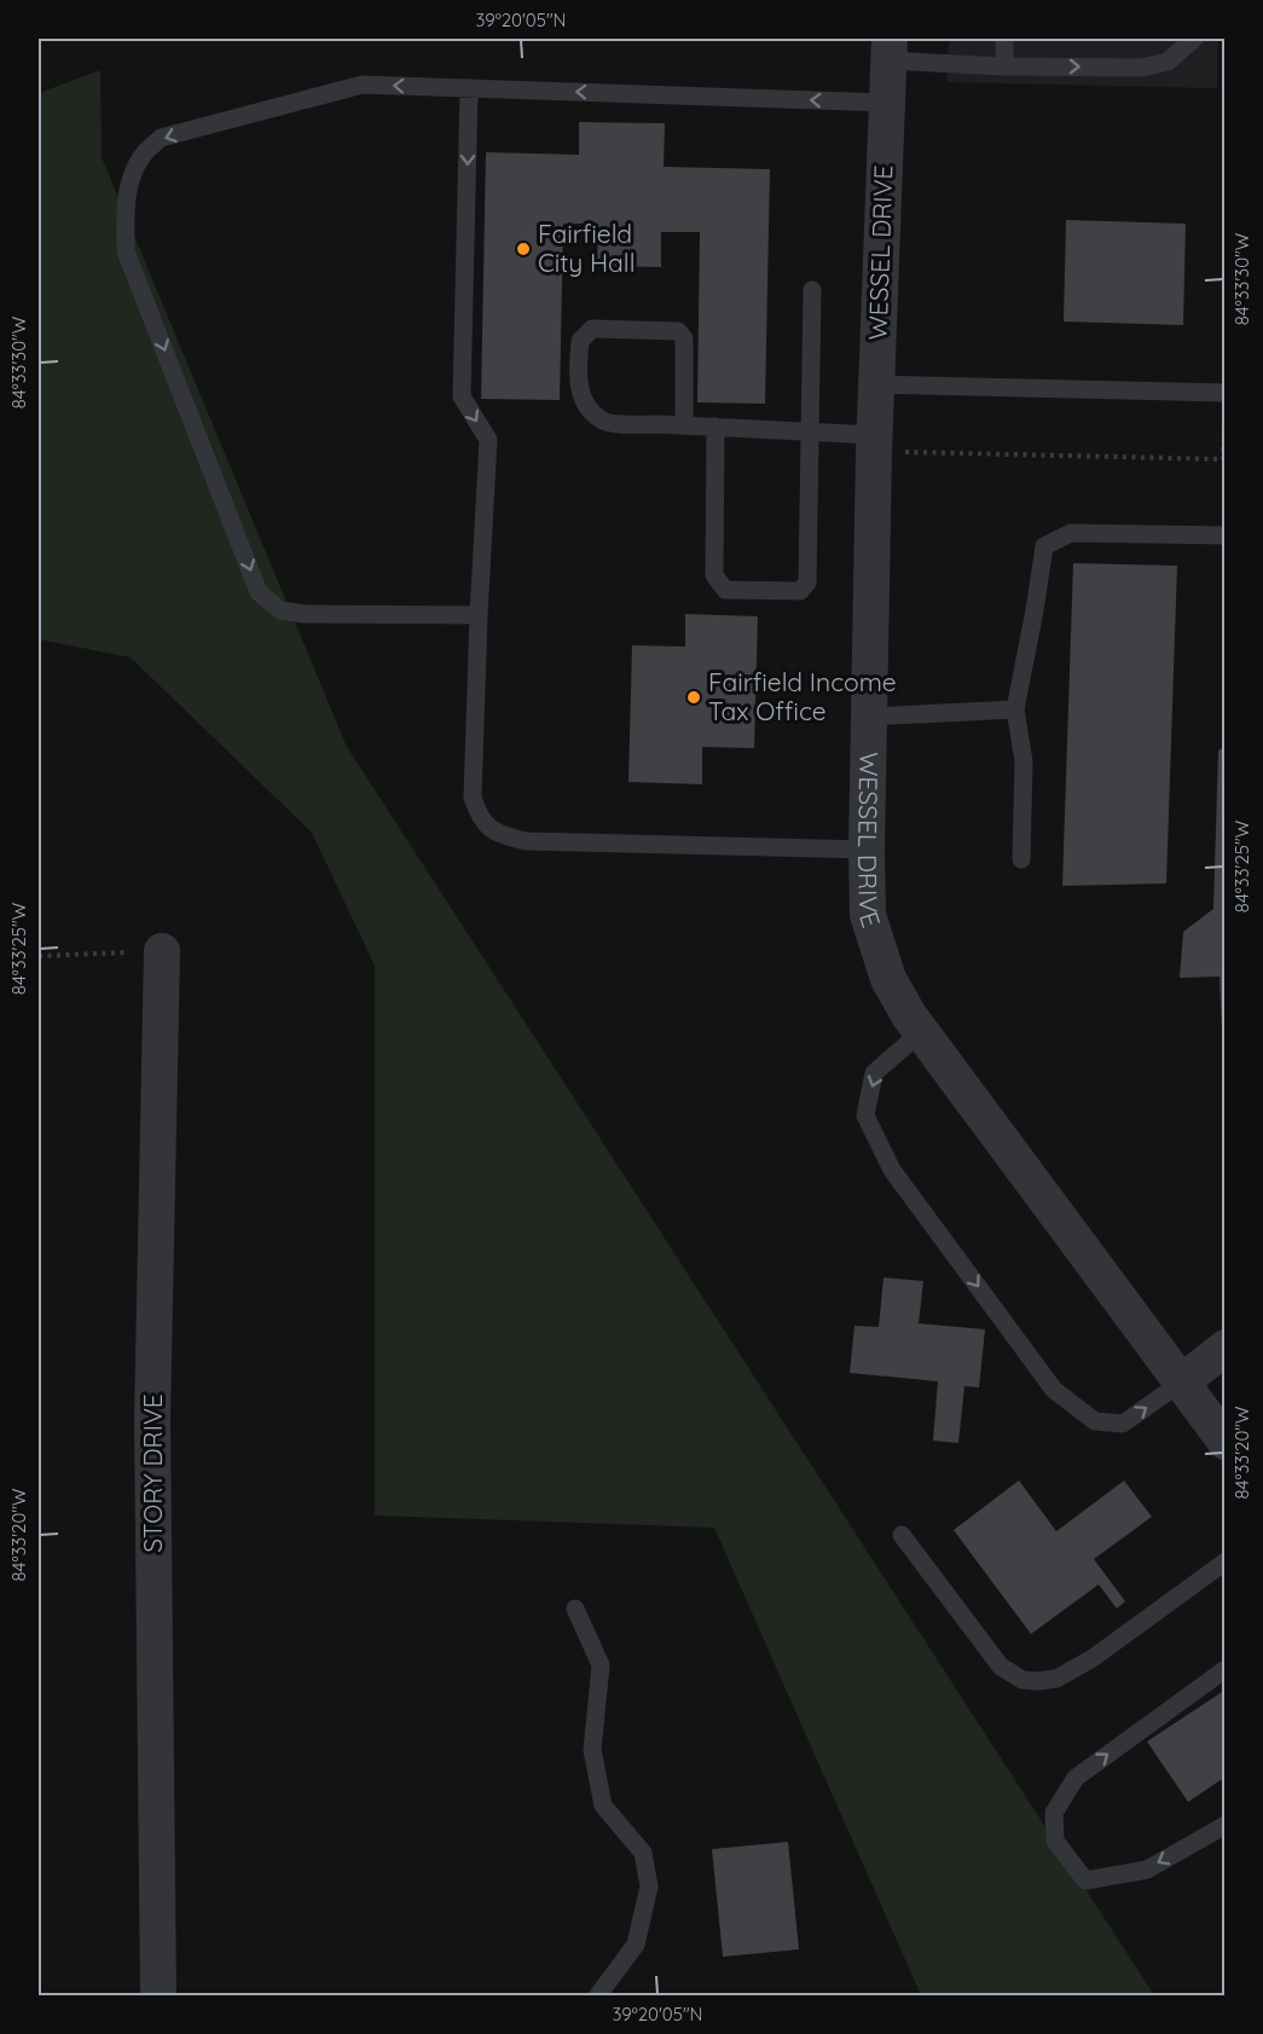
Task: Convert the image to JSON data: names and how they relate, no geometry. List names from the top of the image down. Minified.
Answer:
{"streets":{"street":["WESSEL DRIVE","STORY DRIVE"]},"places":["Fairfield City Hall","Fairfield Income Tax Office"],"coordinates":["39°20'05\"N","84°33'30\"W","84°33'25\"W","84°33'20\"W"]}
